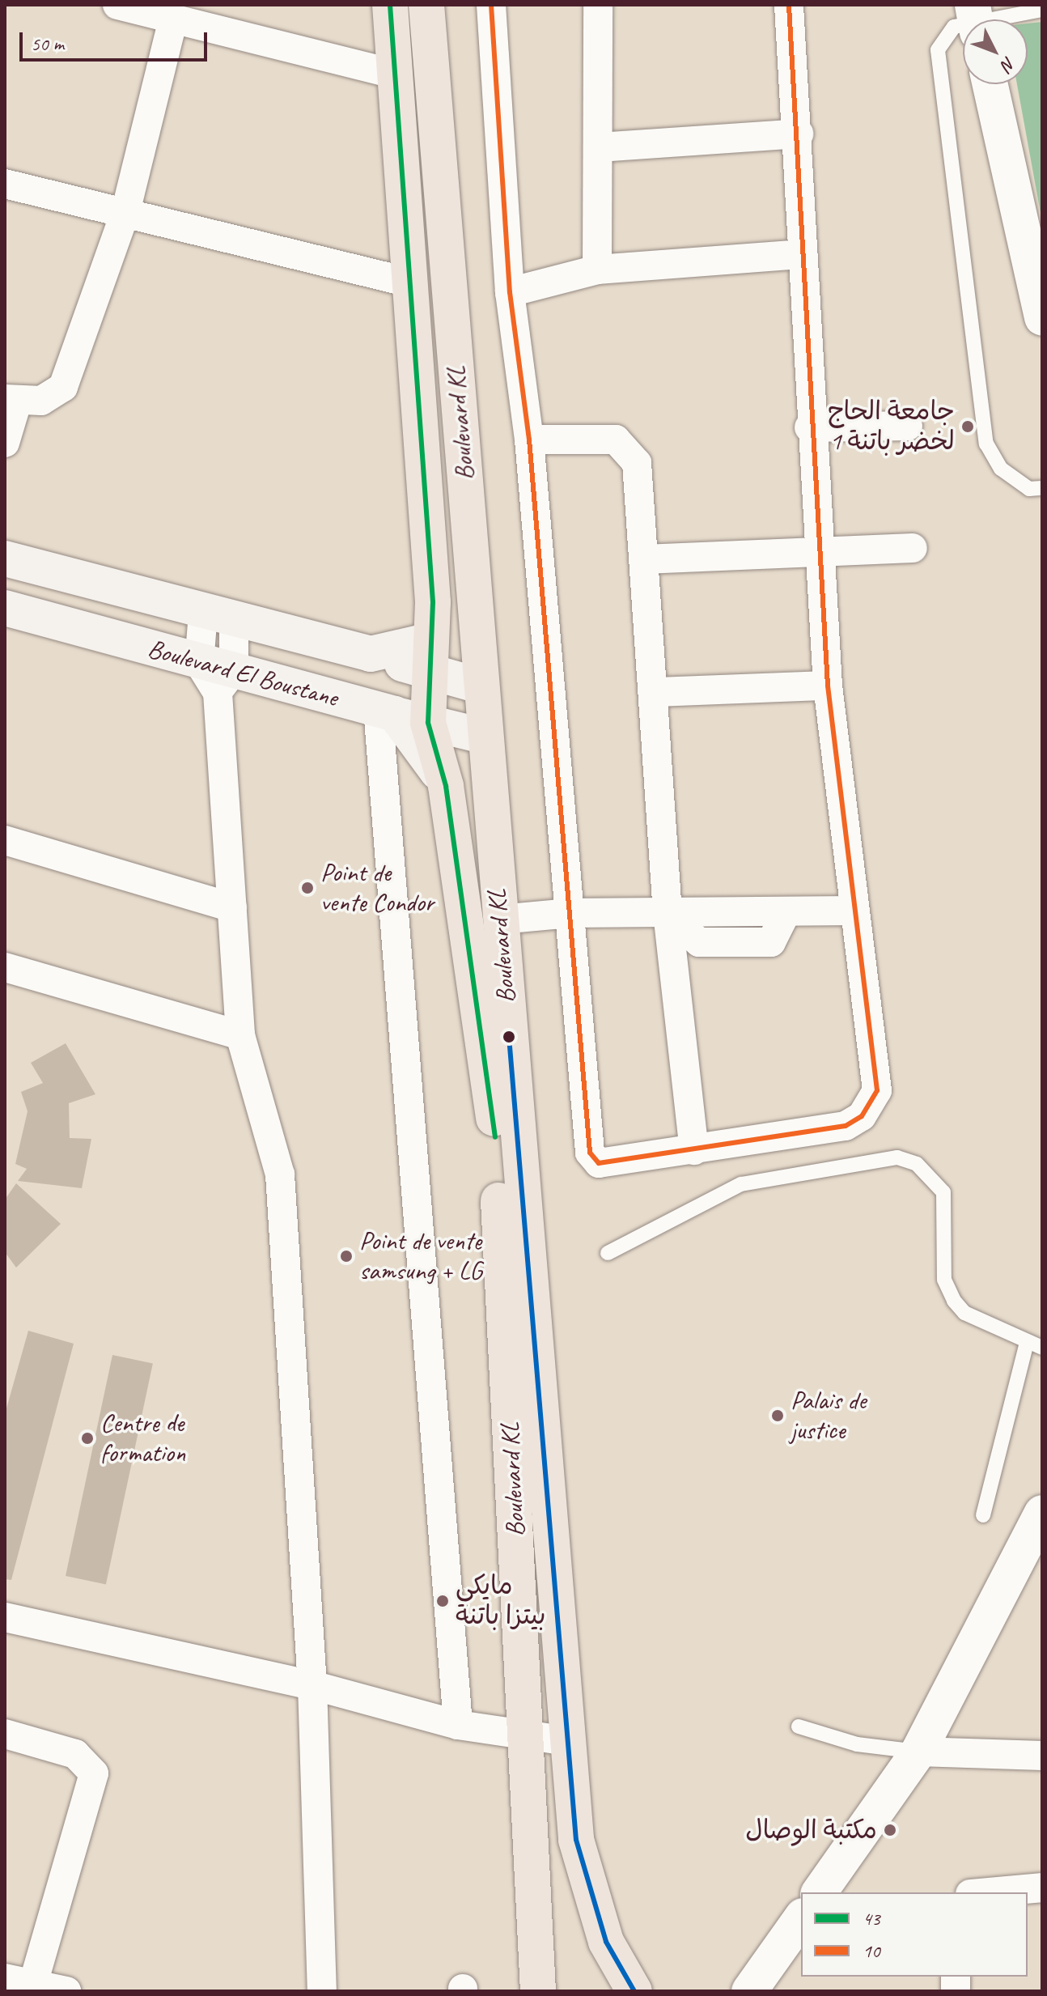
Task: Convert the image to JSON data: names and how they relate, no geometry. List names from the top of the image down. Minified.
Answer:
{"streets":{"main road":["Boulevard KL","Boulevard El Boustane"]},"crossings":[["Boulevard KL","Boulevard El Boustane"]],"places":["جامعة الحاج لخضر باتنة 1","Point de vente Condor","Point de vente samsung + LG","Palais de justice","Centre de formation","مايكي بيتزا باتنة","مكتبة الوصال"],"lines":["transit line 43","transit line 10"],"legend":["43","10"],"scale_bar":"50 m","north":"bottom right"}
